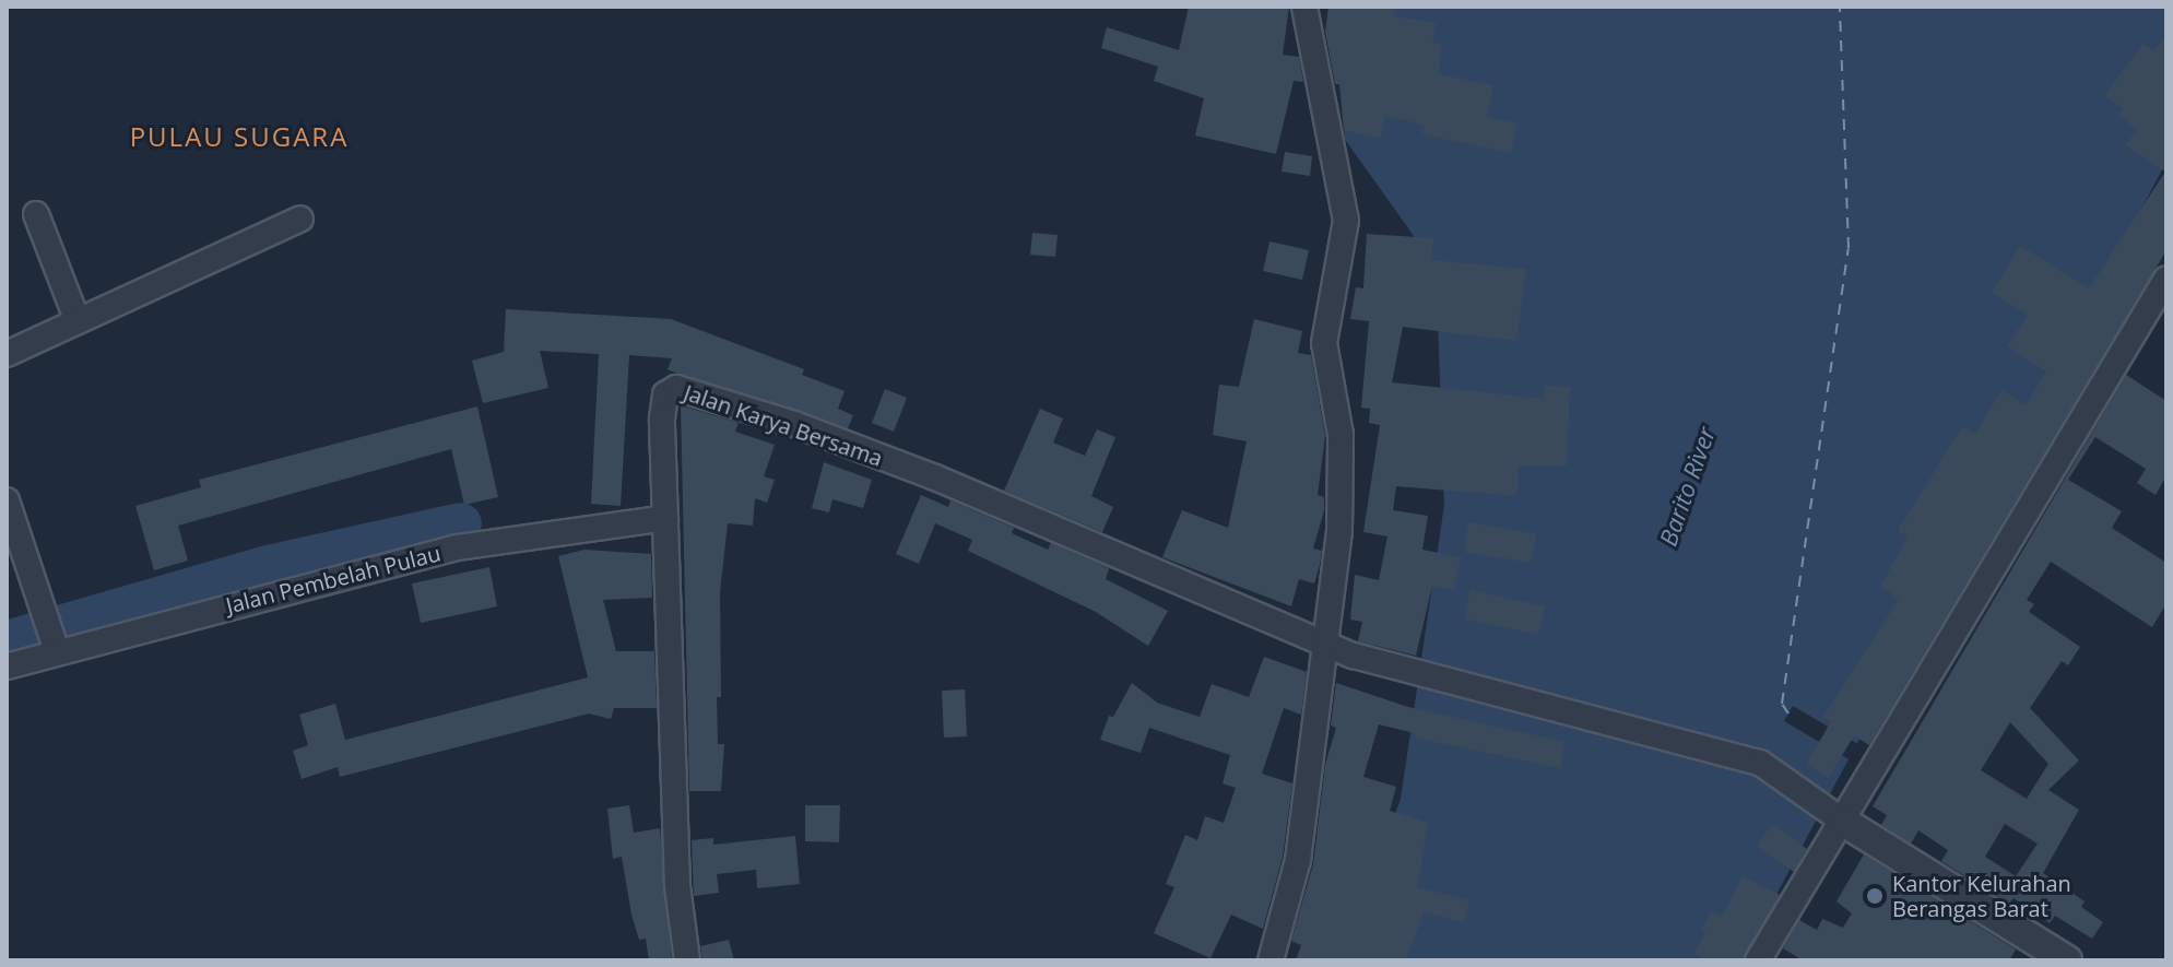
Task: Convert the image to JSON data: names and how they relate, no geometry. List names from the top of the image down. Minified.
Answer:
{"streets":{"street":["Jalan Karya Bersama","Jalan Pembelah Pulau"]},"crossings":[["Jalan Karya Bersama","Jalan Pembelah Pulau"]],"districts":["PULAU SUGARA"],"water":["Barito River"],"places":["Kantor Kelurahan Berangas Barat"]}
